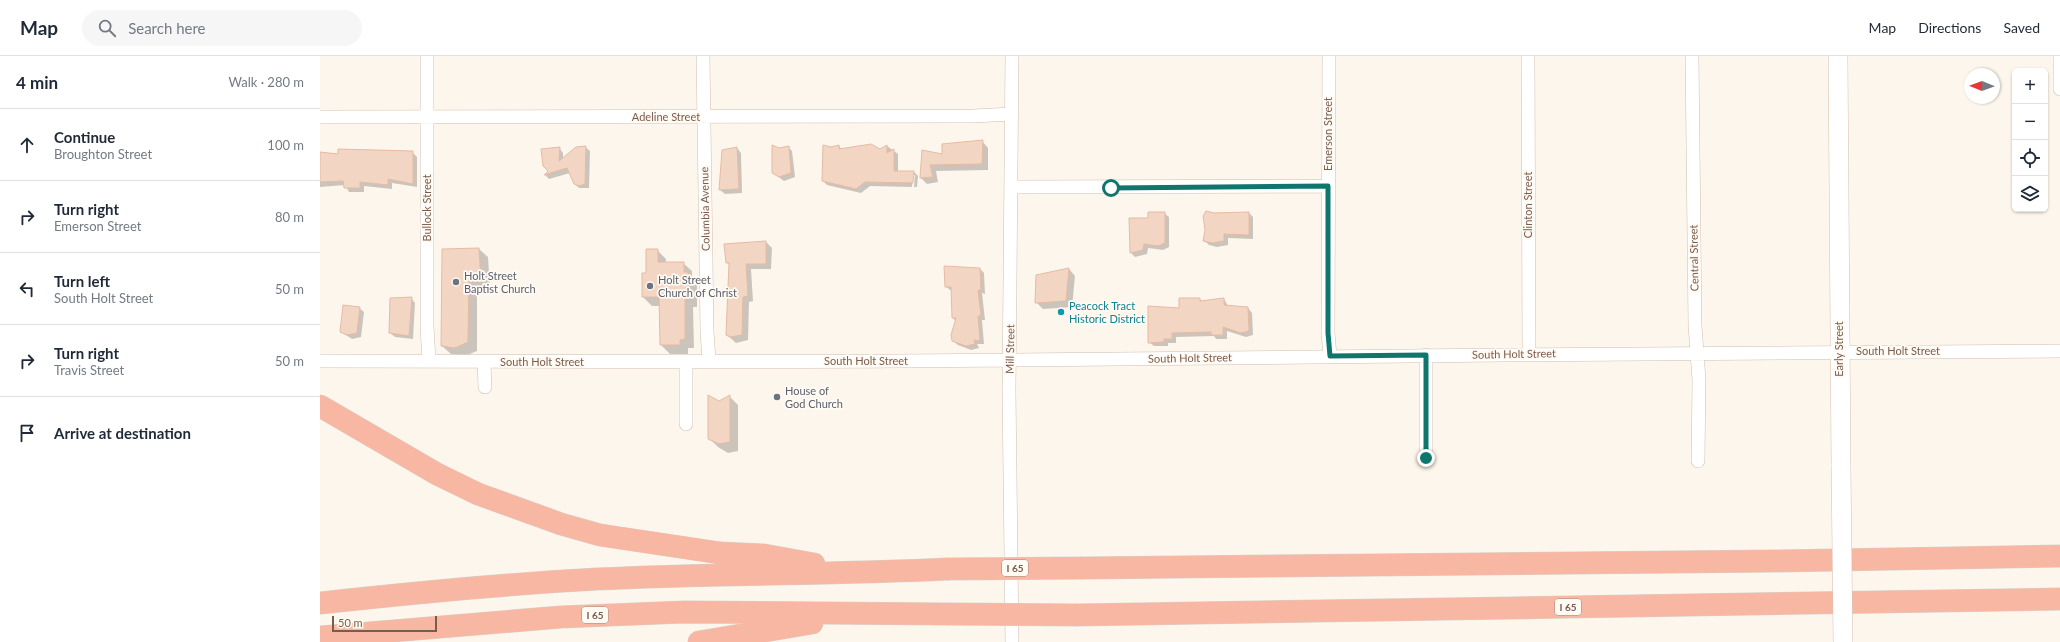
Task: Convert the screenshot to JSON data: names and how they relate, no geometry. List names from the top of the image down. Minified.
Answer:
{"streets":{"highway":["I 65"],"street":["Adeline Street","Emerson Street","Clinton Street","Bullock Street","Columbia Avenue","Central Street","Mill Street","Early Street","South Holt Street"]},"crossings":[["Adeline Street","Bullock Street"],["Adeline Street","Columbia Avenue"],["Adeline Street","Mill Street"],["Emerson Street","South Holt Street"],["Clinton Street","South Holt Street"],["Bullock Street","South Holt Street"],["Columbia Avenue","South Holt Street"],["Central Street","South Holt Street"],["Mill Street","South Holt Street"],["Early Street","South Holt Street"]],"places":["Holt Street Baptist Church","Holt Street Church of Christ","Peacock Tract Historic District","House of God Church"],"scale_bar":"50 m","north":"left","page":{"header":"Map","search":"Search here","nav":["Map","Directions","Saved"],"heading":["4 min","Walk · 280 m"],"map_buttons":["+","−"],"list":[["Continue","Broughton Street","100 m"],["Turn right","Emerson Street","80 m"],["Turn left","South Holt Street","50 m"],["Turn right","Travis Street","50 m"],"Arrive at destination"],"scale":"50 m"}}
